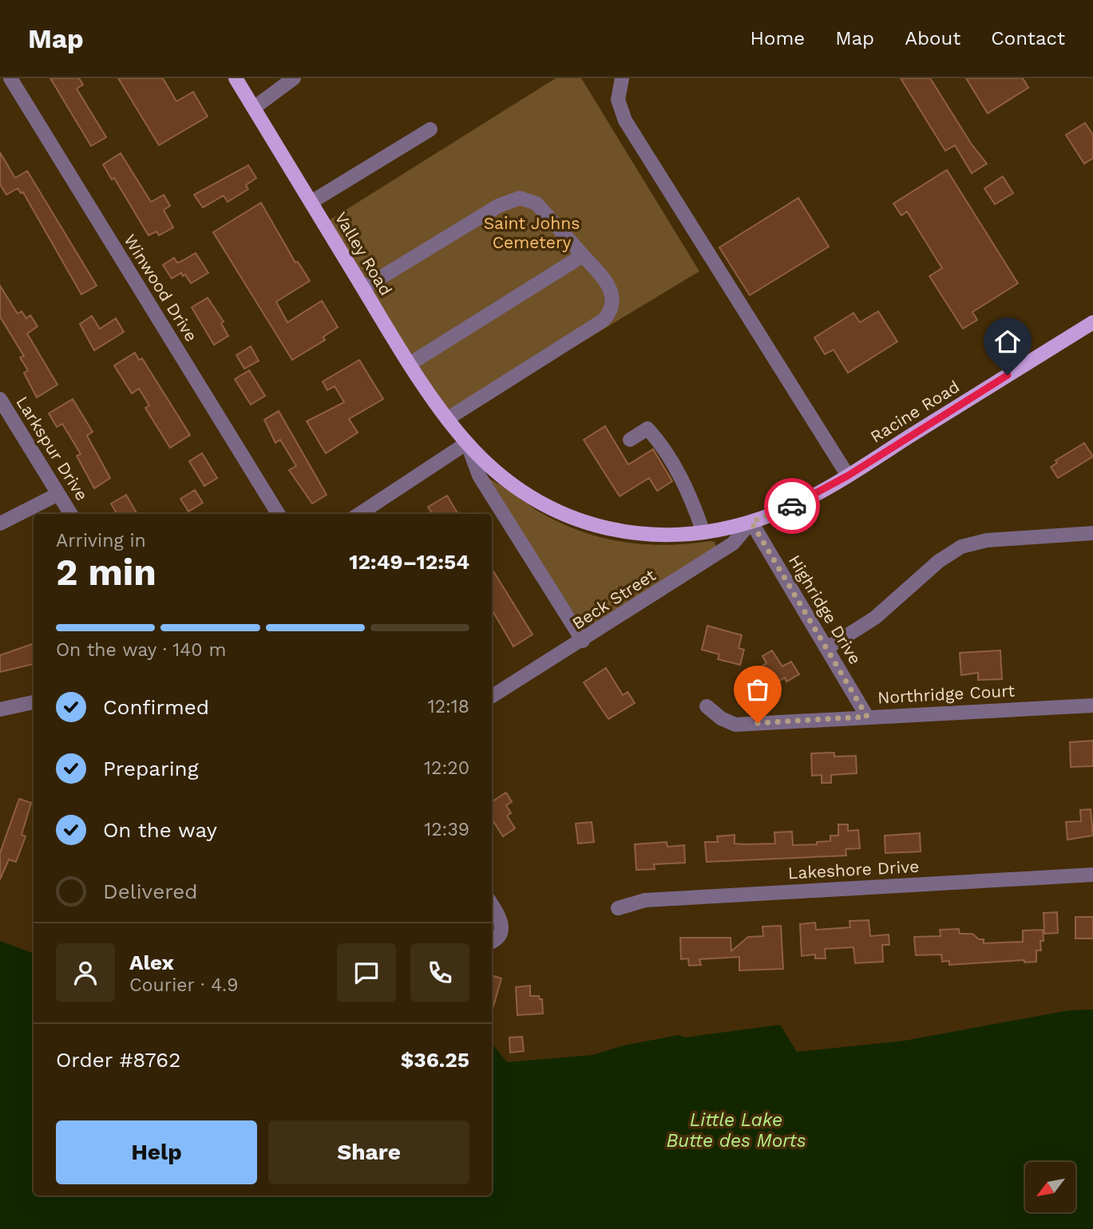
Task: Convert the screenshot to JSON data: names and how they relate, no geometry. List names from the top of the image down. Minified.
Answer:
{"streets":{"main road":["Valley Road","Racine Road"],"street":["Winwood Drive","Larkspur Drive","Beck Street","Highridge Drive","Northridge Court","Lakeshore Drive"]},"crossings":[["Valley Road","Racine Road"],["Valley Road","Beck Street"],["Valley Road","Highridge Drive"],["Racine Road","Beck Street"],["Racine Road","Highridge Drive"],["Beck Street","Highridge Drive"],["Highridge Drive","Northridge Court"]],"water":["Little Lake Butte des Morts"],"parks":["Saint Johns Cemetery"],"north":"bottom left","page":{"header":"Map","nav":["Home","Map","About","Contact"],"heading":["2 min","Arriving in","12:49–12:54"],"panel":["Alex","Courier · 4.9","Order #8762","$36.25"],"bar":"On the way · 140 m","list":[["Confirmed","12:18"],["Preparing","12:20"],["On the way","12:39"],"Delivered"],"buttons":["Help","Share"]}}
